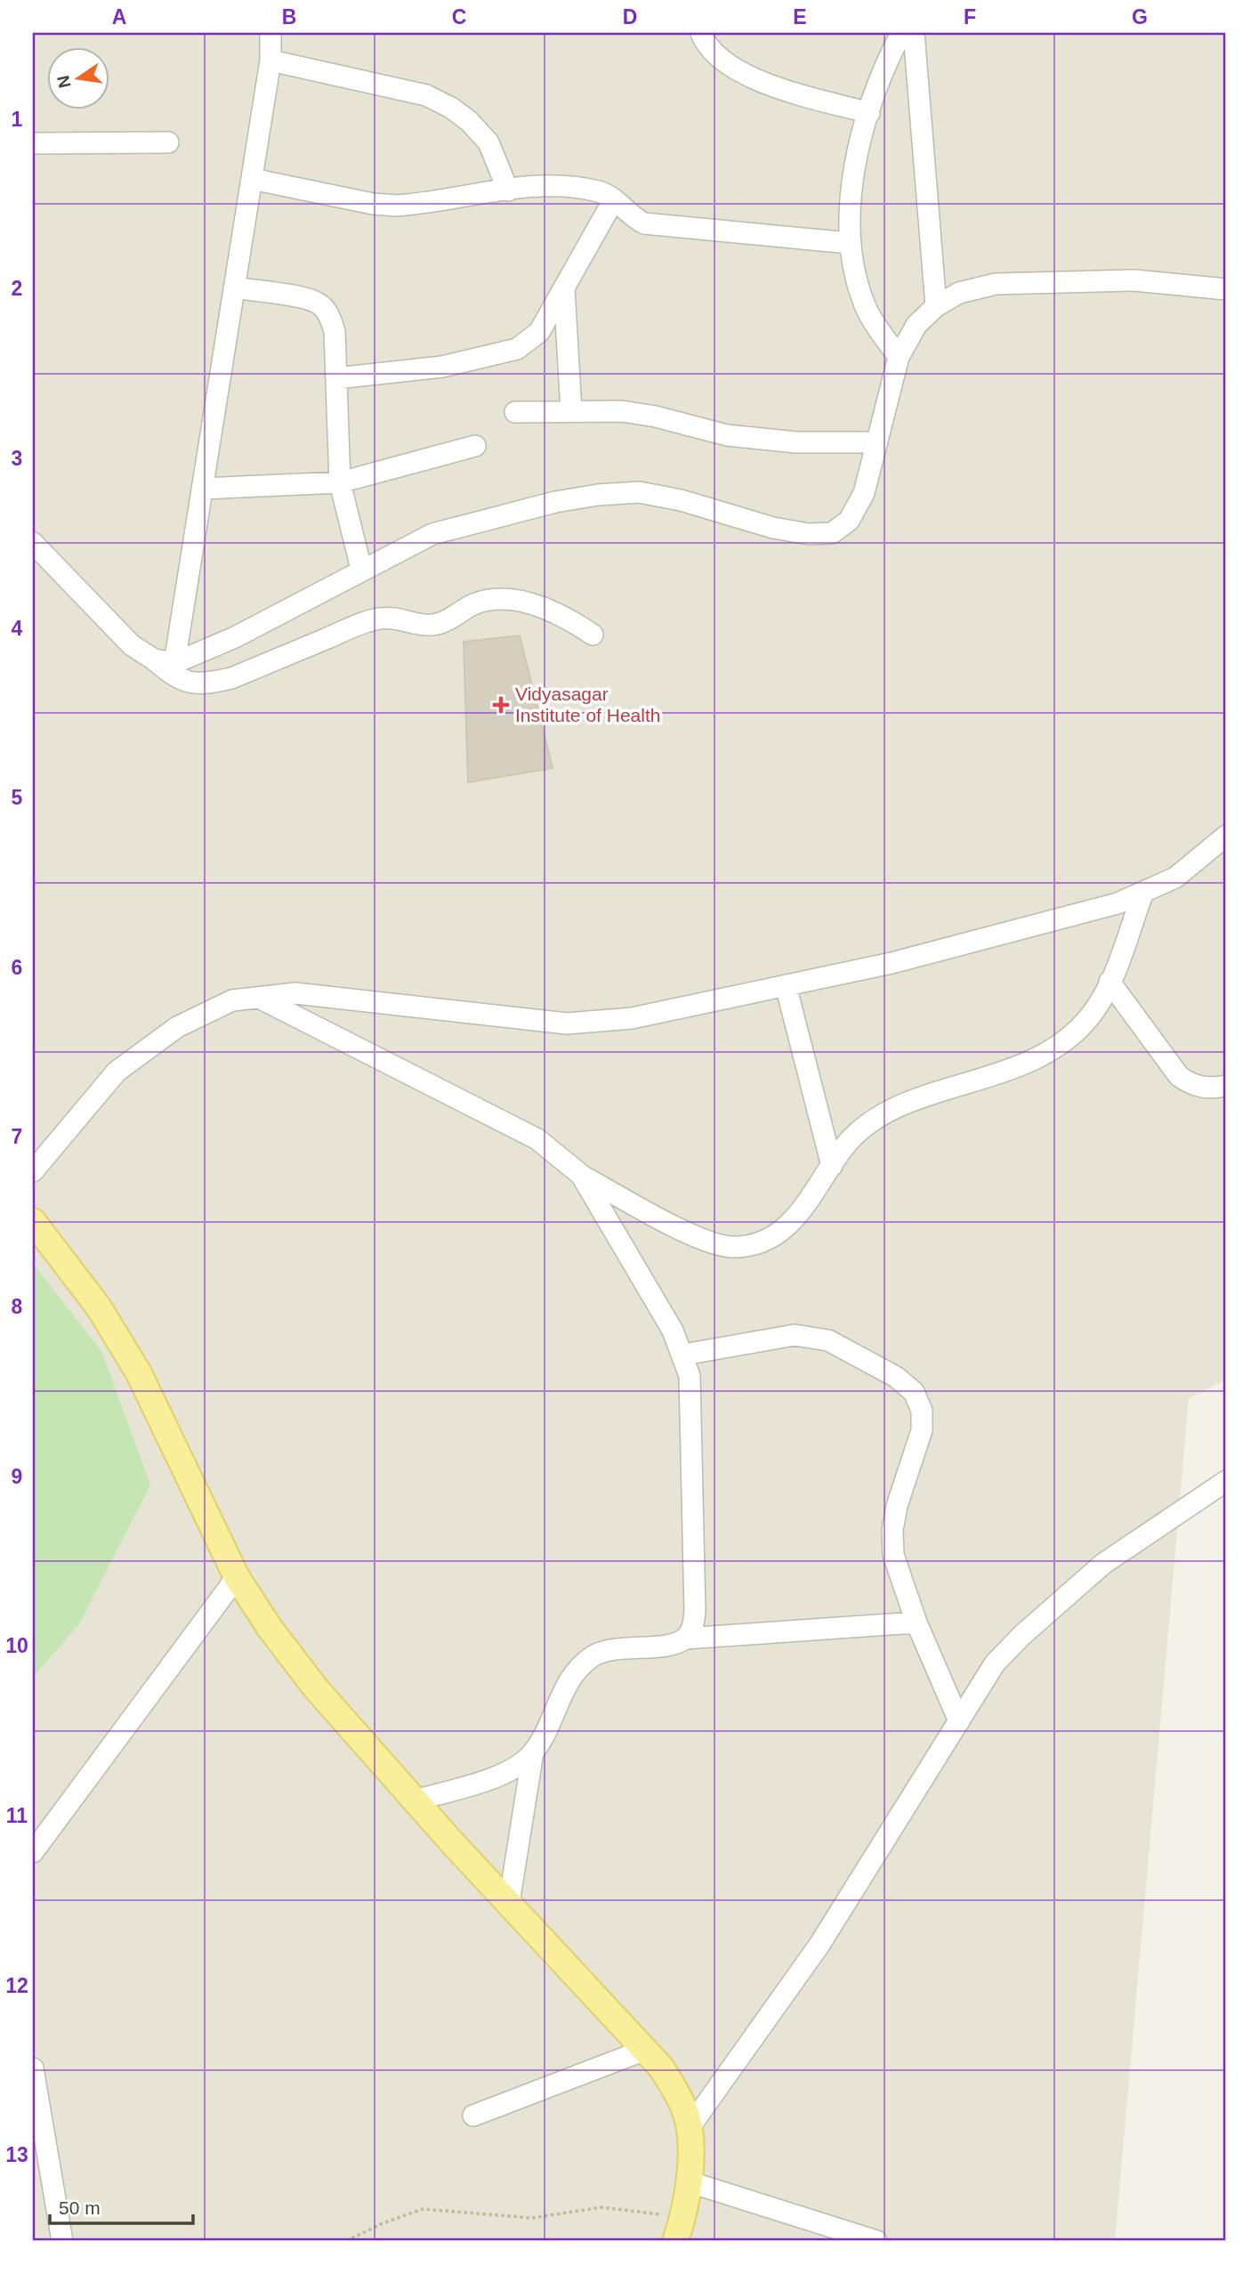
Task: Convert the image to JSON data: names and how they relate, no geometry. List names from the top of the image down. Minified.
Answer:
{"places":{"health":["Vidyasagar Institute of Health"]},"scale_bar":"50 m","north":"left","grid":{"columns":["A","B","C","D","E","F","G"],"rows":["1","2","3","4","5","6","7","8","9","10","11","12","13"]}}
